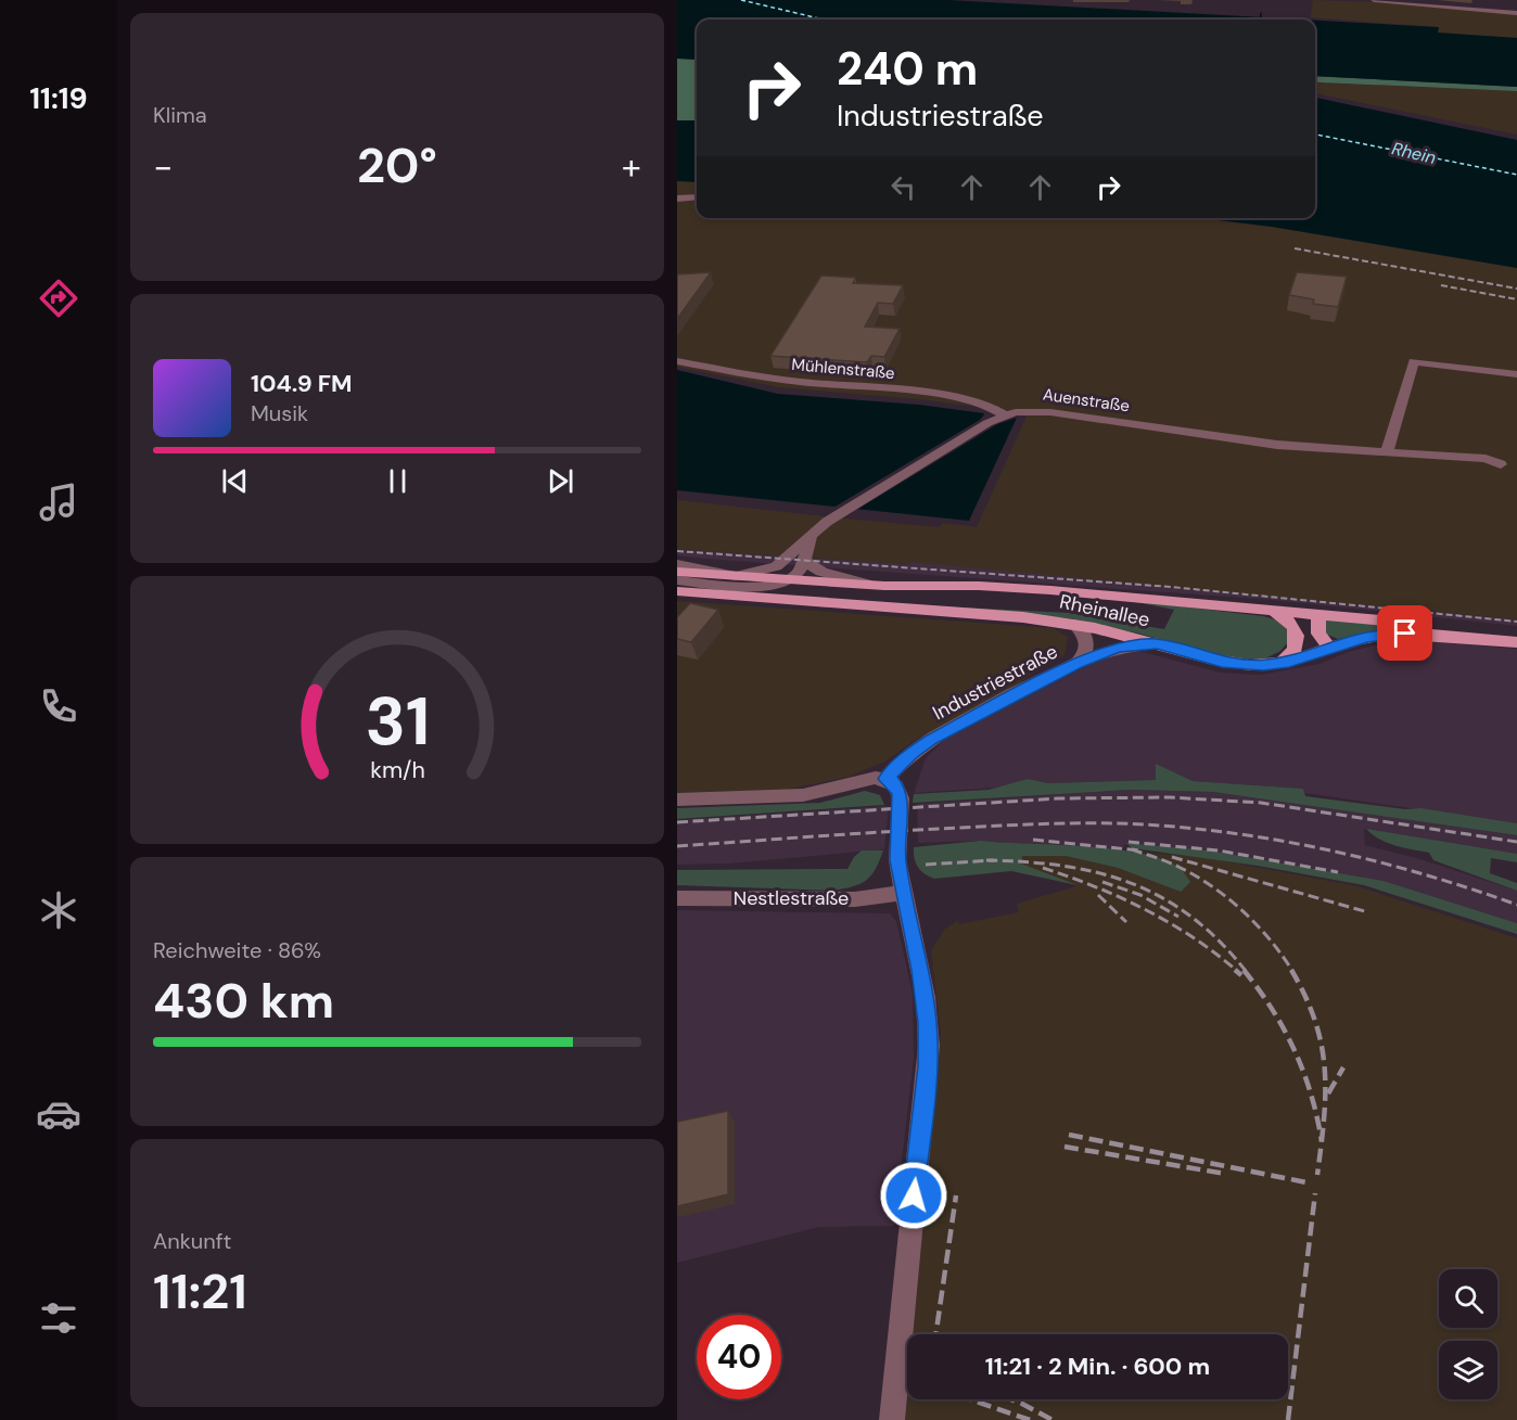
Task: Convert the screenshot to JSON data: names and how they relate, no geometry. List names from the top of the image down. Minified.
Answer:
{"streets":{"main road":["Rheinallee"],"street":["Mühlenstraße","Auenstraße","Industriestraße","Nestlestraße"]},"crossings":[["Mühlenstraße","Auenstraße"],["Auenstraße","Rheinallee"],["Rheinallee","Industriestraße"]],"water":["Rhein"],"page":{"tabs":"11:19","tile":["Klima",["Reichweite · 86%","430 km"],["Ankunft","11:21"]],"turn":["240 m","Industriestraße"],"heat":["−","20°","+"],"song":["104.9 FM","Musik"],"limit":"40","trip":"11:21 · 2 Min. · 600 m","gauge":["31","km/h"]}}
